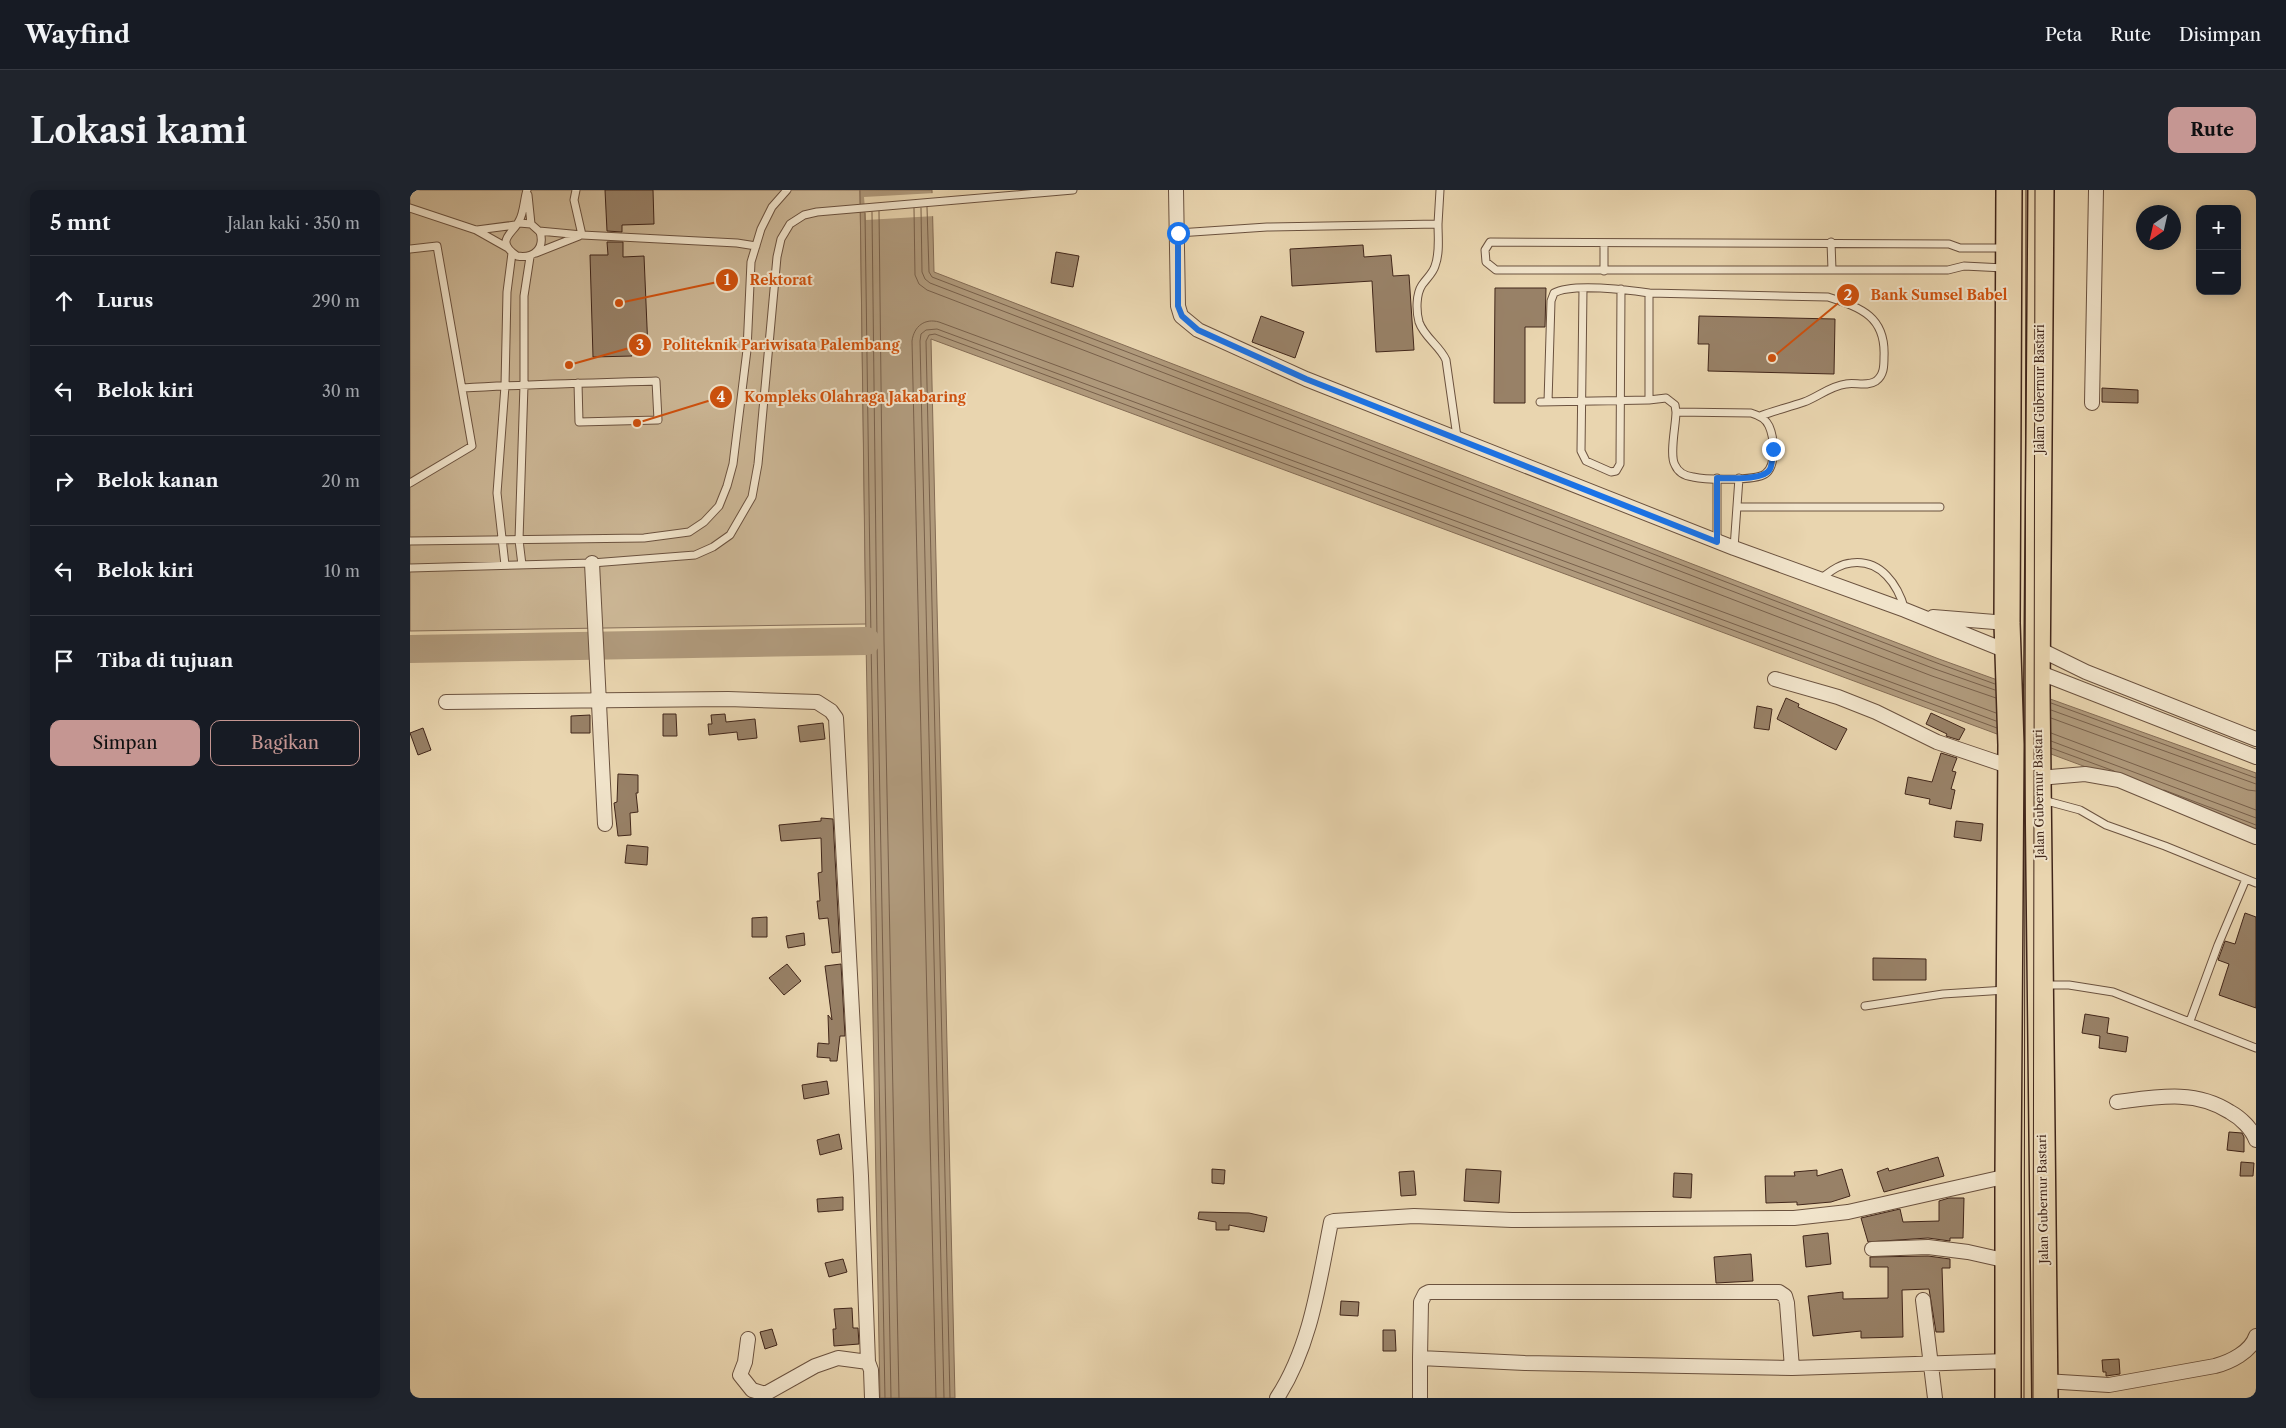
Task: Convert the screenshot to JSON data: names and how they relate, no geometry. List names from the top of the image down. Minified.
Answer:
{"streets":{"highway":["Jalan Gubernur Bastari"]},"places":["Rektorat","Bank Sumsel Babel","Politeknik Pariwisata Palembang","Kompleks Olahraga Jakabaring"],"north":"bottom left","page":{"header":"Wayfind","nav":["Peta","Rute","Disimpan"],"buttons":["Rute",["Simpan","Bagikan"]],"title":"Lokasi kami","heading":["5 mnt","Jalan kaki · 350 m"],"map_buttons":["+","−"],"list":[["Lurus","290 m"],["Belok kiri","30 m"],["Belok kanan","20 m"],["Belok kiri","10 m"],"Tiba di tujuan"]}}
